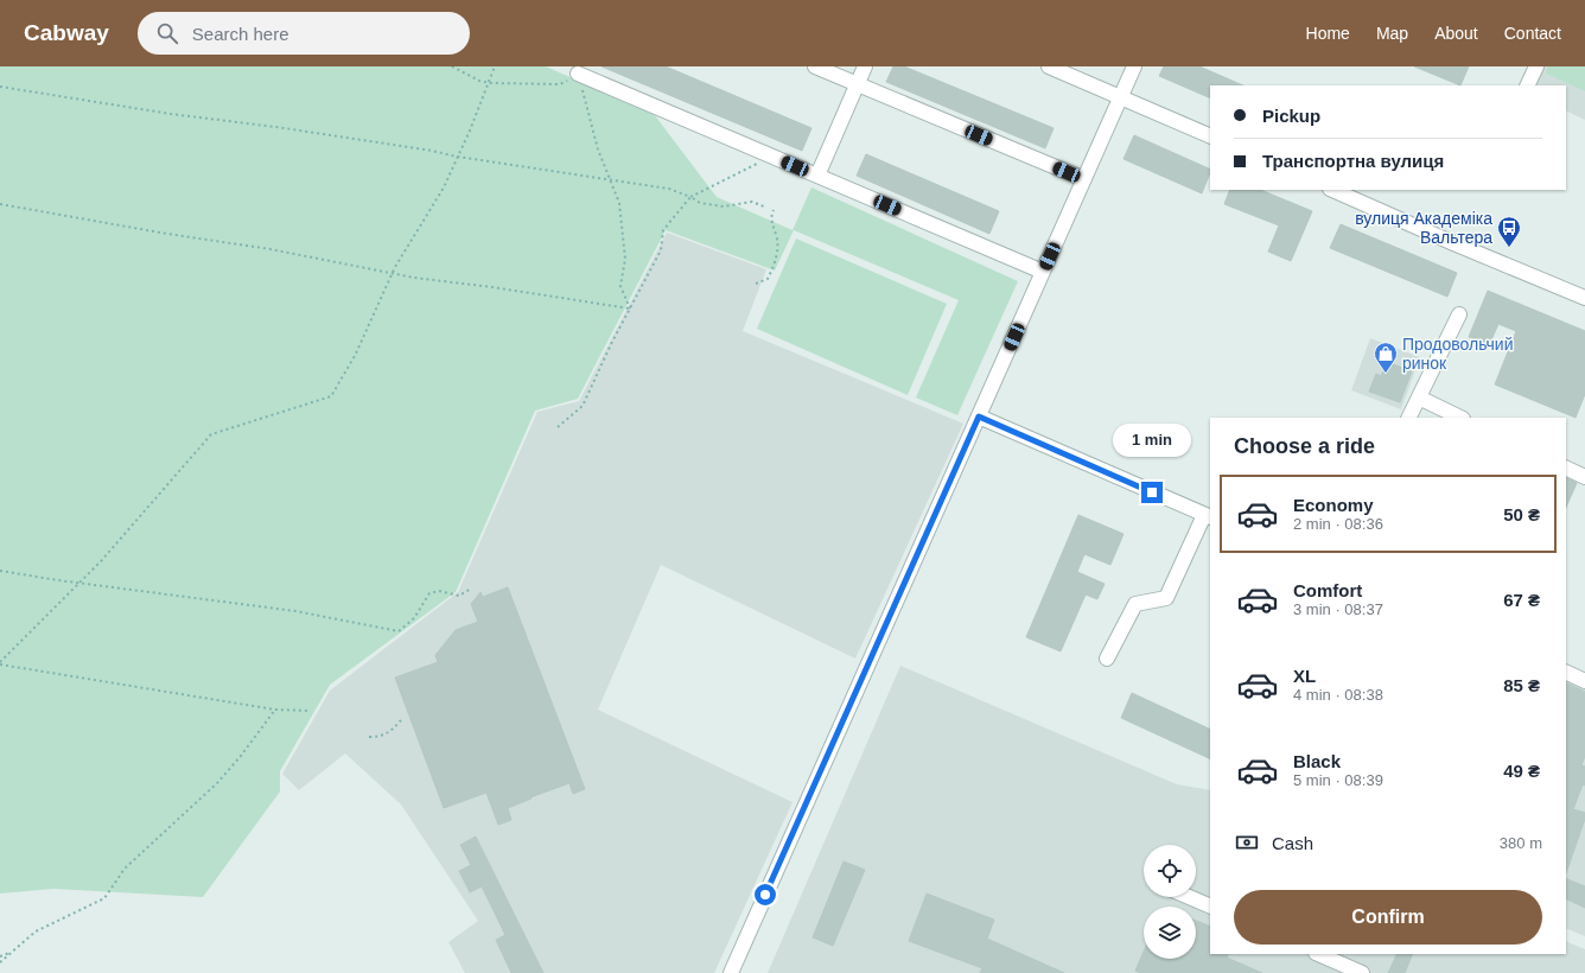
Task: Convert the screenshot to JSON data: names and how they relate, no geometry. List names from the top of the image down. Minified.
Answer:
{"places":{"bus stop":["вулиця Академіка Вальтера"],"shop":["Продовольчий ринок"]},"page":{"header":"Cabway","search":"Search here","nav":["Home","Map","About","Contact"],"banner":["Pickup","Транспортна вулиця"],"heading":"Choose a ride","bubble":"1 min","list":[{"name":"Economy","note":"2 min · 08:36","value":"50 ₴"},{"name":"Comfort","note":"3 min · 08:37","value":"67 ₴"},{"name":"XL","note":"4 min · 08:38","value":"85 ₴"},{"name":"Black","note":"5 min · 08:39","value":"49 ₴"}],"pay":["Cash","380 m"],"buttons":"Confirm"}}
